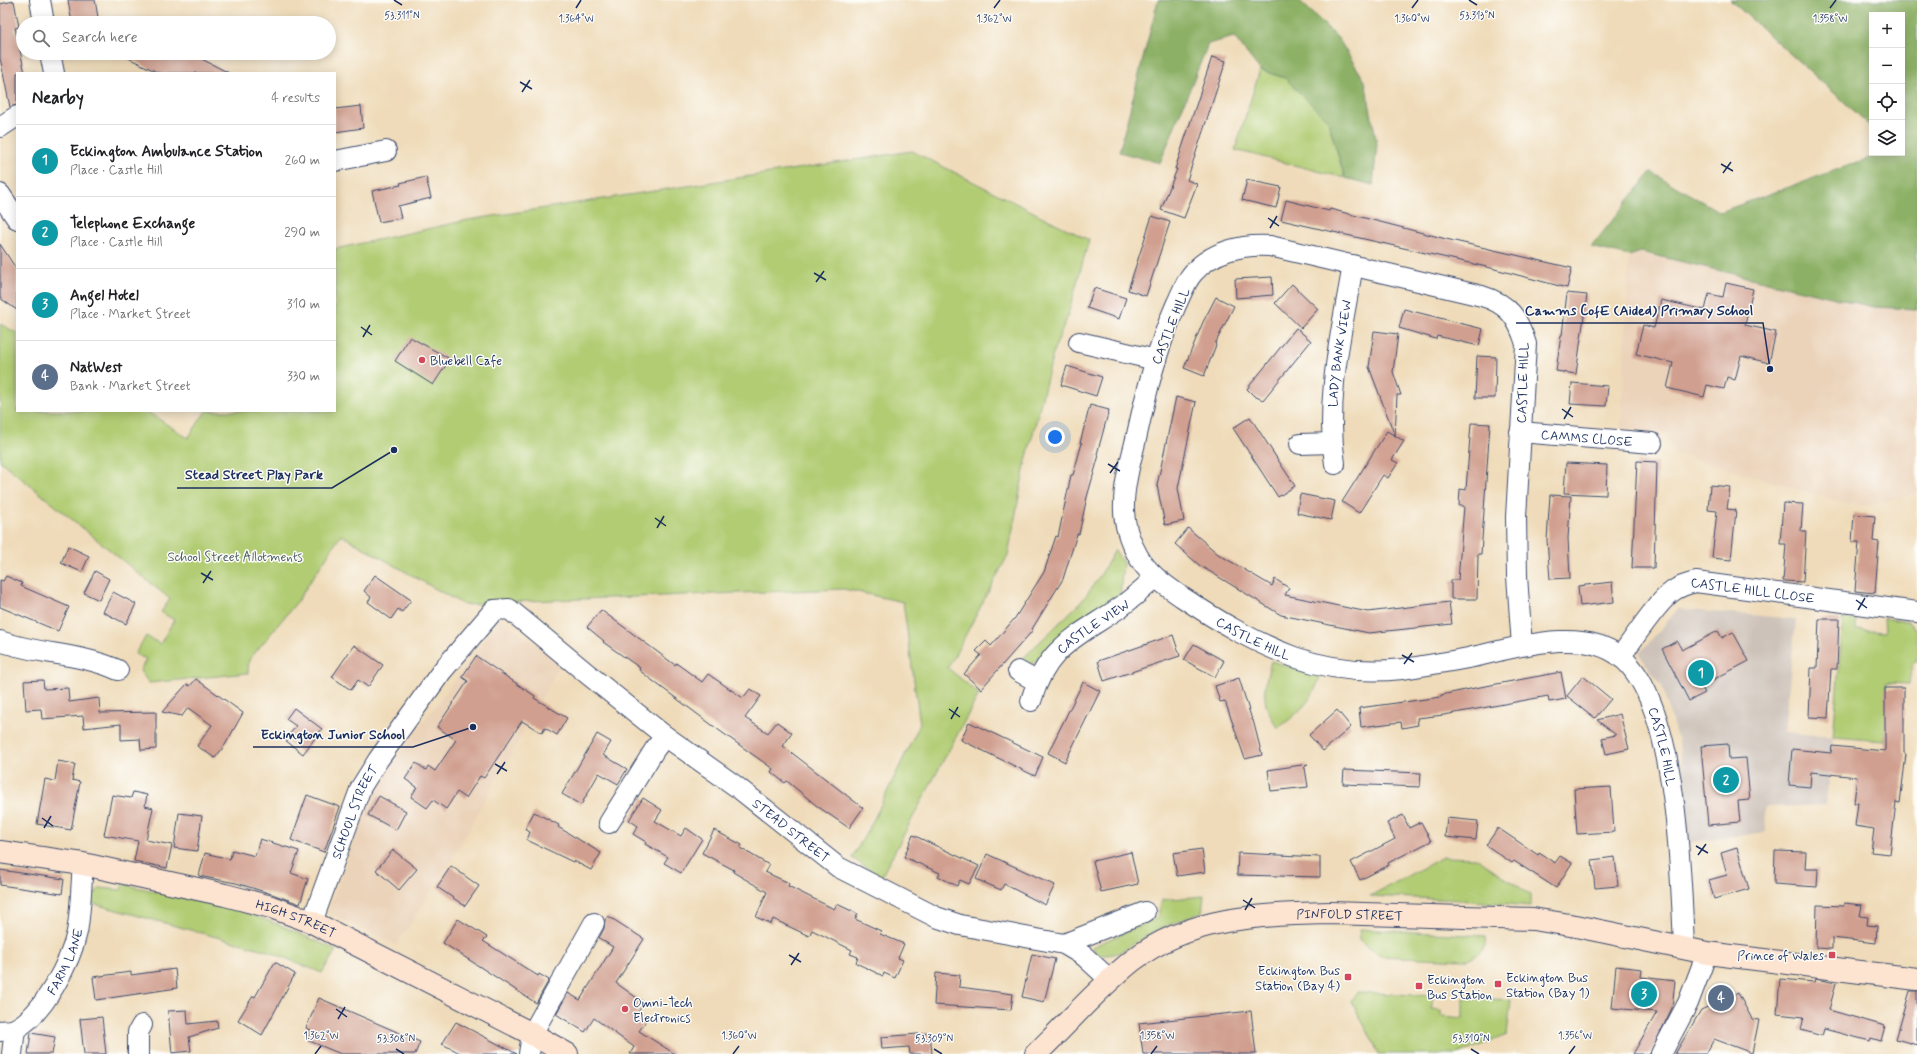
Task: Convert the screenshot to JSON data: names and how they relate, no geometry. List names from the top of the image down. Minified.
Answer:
{"streets":{"main road":["PINFOLD STREET","HIGH STREET"],"street":["CASTLE HILL","LADY BANK VIEW","CAMMS CLOSE","CASTLE HILL CLOSE","CASTLE VIEW","SCHOOL STREET","STEAD STREET","FARM LANE"]},"crossings":[["CASTLE HILL","LADY BANK VIEW"],["CASTLE HILL","CAMMS CLOSE"],["CASTLE HILL","CASTLE HILL CLOSE"],["CASTLE HILL","CASTLE VIEW"],["CASTLE HILL","PINFOLD STREET"],["SCHOOL STREET","STEAD STREET"],["SCHOOL STREET","HIGH STREET"],["STEAD STREET","PINFOLD STREET"],["HIGH STREET","FARM LANE"]],"parks":["School Street Allotments"],"places":{"other":["Bluebell Cafe","Camms CofE (Aided) Primary School","Stead Street Play Park","Eckington Junior School","Omni-Tech Electronics"],"transit":["Prince of Wales","Eckington Bus Station (Bay 4)","Eckington Bus Station (Bay 1)","Eckington Bus Station"]},"page":{"map_buttons":["+","−"],"search":"Search here","heading":["Nearby","4 results"],"list":[{"mark":"1","name":"Eckington Ambulance Station","note":"Place · Castle Hill","value":"260 m"},{"mark":"2","name":"Telephone Exchange","note":"Place · Castle Hill","value":"290 m"},{"mark":"3","name":"Angel Hotel","note":"Place · Market Street","value":"310 m"},{"mark":"4","name":"NatWest","note":"Bank · Market Street","value":"330 m"}],"pins":["1","2","3","4"]},"coordinates":["53.311°N","53.313°N","1.364°W","1.362°W","1.360°W","1.358°W","1.356°W","53.308°N","53.309°N","53.310°N"]}
